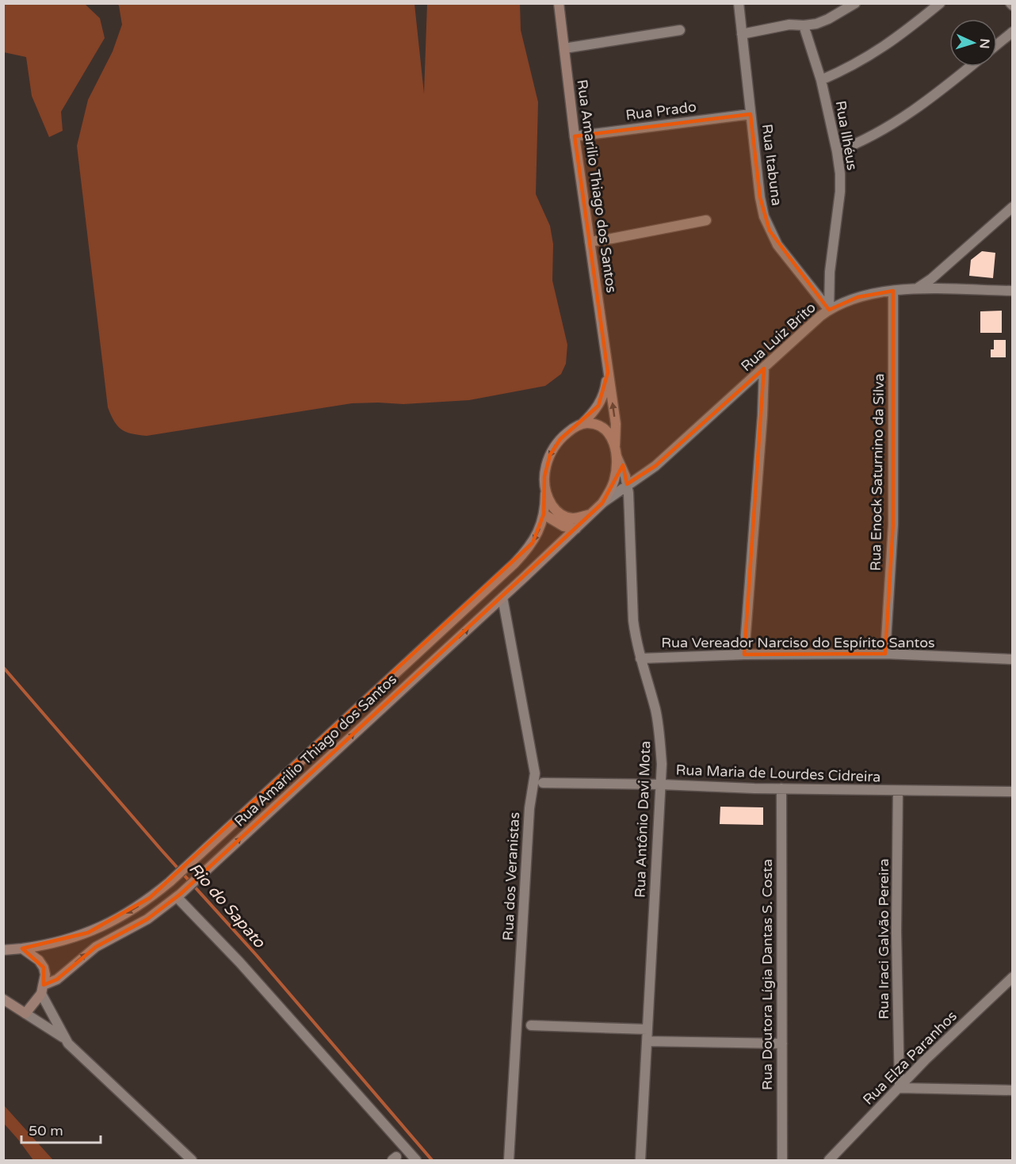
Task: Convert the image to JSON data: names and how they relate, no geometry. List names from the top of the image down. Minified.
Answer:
{"streets":{"main road":["Rua Amarilio Thiago dos Santos"],"street":["Rua Prado","Rua Ilhéus","Rua Itabuna","Rua Luiz Brito","Rua Enock Saturnino da Silva","Rua Vereador Narciso do Espírito Santos","Rua Maria de Lourdes Cidreira","Rua Antônio Davi Mota","Rua dos Veranistas","Rua Iraci Galvão Pereira","Rua Doutora Lígia Dantas S. Costa","Rua Elza Paranhos"]},"crossings":[["Rua Prado","Rua Itabuna"],["Rua Prado","Rua Amarilio Thiago dos Santos"],["Rua Ilhéus","Rua Itabuna"],["Rua Ilhéus","Rua Luiz Brito"],["Rua Itabuna","Rua Luiz Brito"],["Rua Amarilio Thiago dos Santos","Rua Luiz Brito"],["Rua Amarilio Thiago dos Santos","Rua Antônio Davi Mota"],["Rua Amarilio Thiago dos Santos","Rua dos Veranistas"],["Rua Luiz Brito","Rua Enock Saturnino da Silva"],["Rua Luiz Brito","Rua Antônio Davi Mota"],["Rua Enock Saturnino da Silva","Rua Vereador Narciso do Espírito Santos"],["Rua Vereador Narciso do Espírito Santos","Rua Antônio Davi Mota"],["Rua Maria de Lourdes Cidreira","Rua Antônio Davi Mota"],["Rua Maria de Lourdes Cidreira","Rua Iraci Galvão Pereira"],["Rua Maria de Lourdes Cidreira","Rua Doutora Lígia Dantas S. Costa"],["Rua Iraci Galvão Pereira","Rua Elza Paranhos"]],"water":["Rio do Sapato"],"scale_bar":"50 m","north":"right"}
